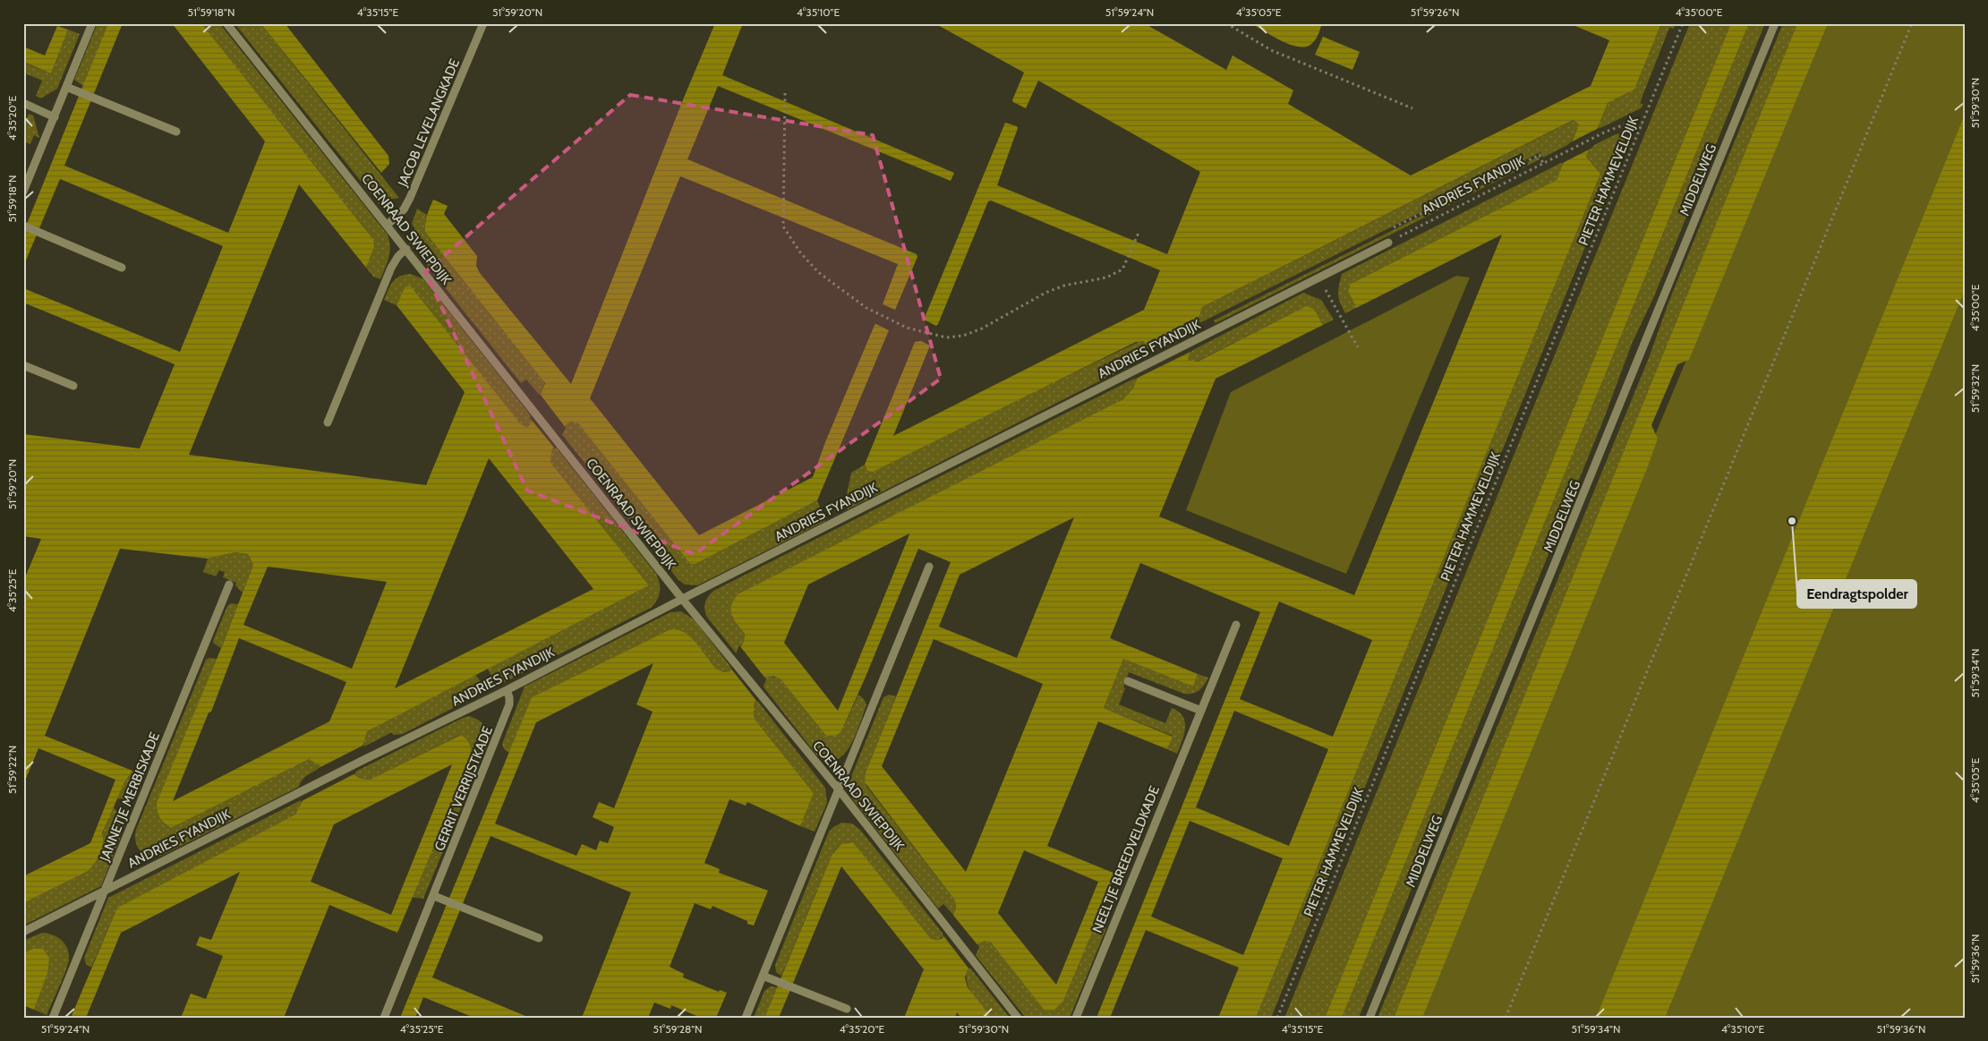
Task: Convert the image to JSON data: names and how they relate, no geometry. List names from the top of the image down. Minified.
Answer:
{"streets":{"street":["JACOB LEVELANGKADE","MIDDELWEG","ANDRIES FYANDIJK","COENRAAD SWIEPDIJK","GERRIT VERRIJSTKADE","JANNETJE MERBISKADE","NEELTJE BREEDVELDKADE"],"path":["PIETER HAMMEVELDIJK"]},"crossings":[["JACOB LEVELANGKADE","COENRAAD SWIEPDIJK"],["PIETER HAMMEVELDIJK","ANDRIES FYANDIJK"],["ANDRIES FYANDIJK","COENRAAD SWIEPDIJK"],["ANDRIES FYANDIJK","GERRIT VERRIJSTKADE"],["ANDRIES FYANDIJK","JANNETJE MERBISKADE"]],"places":["Eendragtspolder"],"coordinates":["51°59'18\"N","4°35'15\"E","51°59'20\"N","4°35'10\"E","51°59'24\"N","4°35'05\"E","51°59'26\"N","4°35'00\"E","51°59'30\"N","4°35'20\"E","51°59'32\"N","4°35'25\"E","51°59'34\"N","51°59'22\"N","51°59'36\"N","51°59'28\"N"]}
